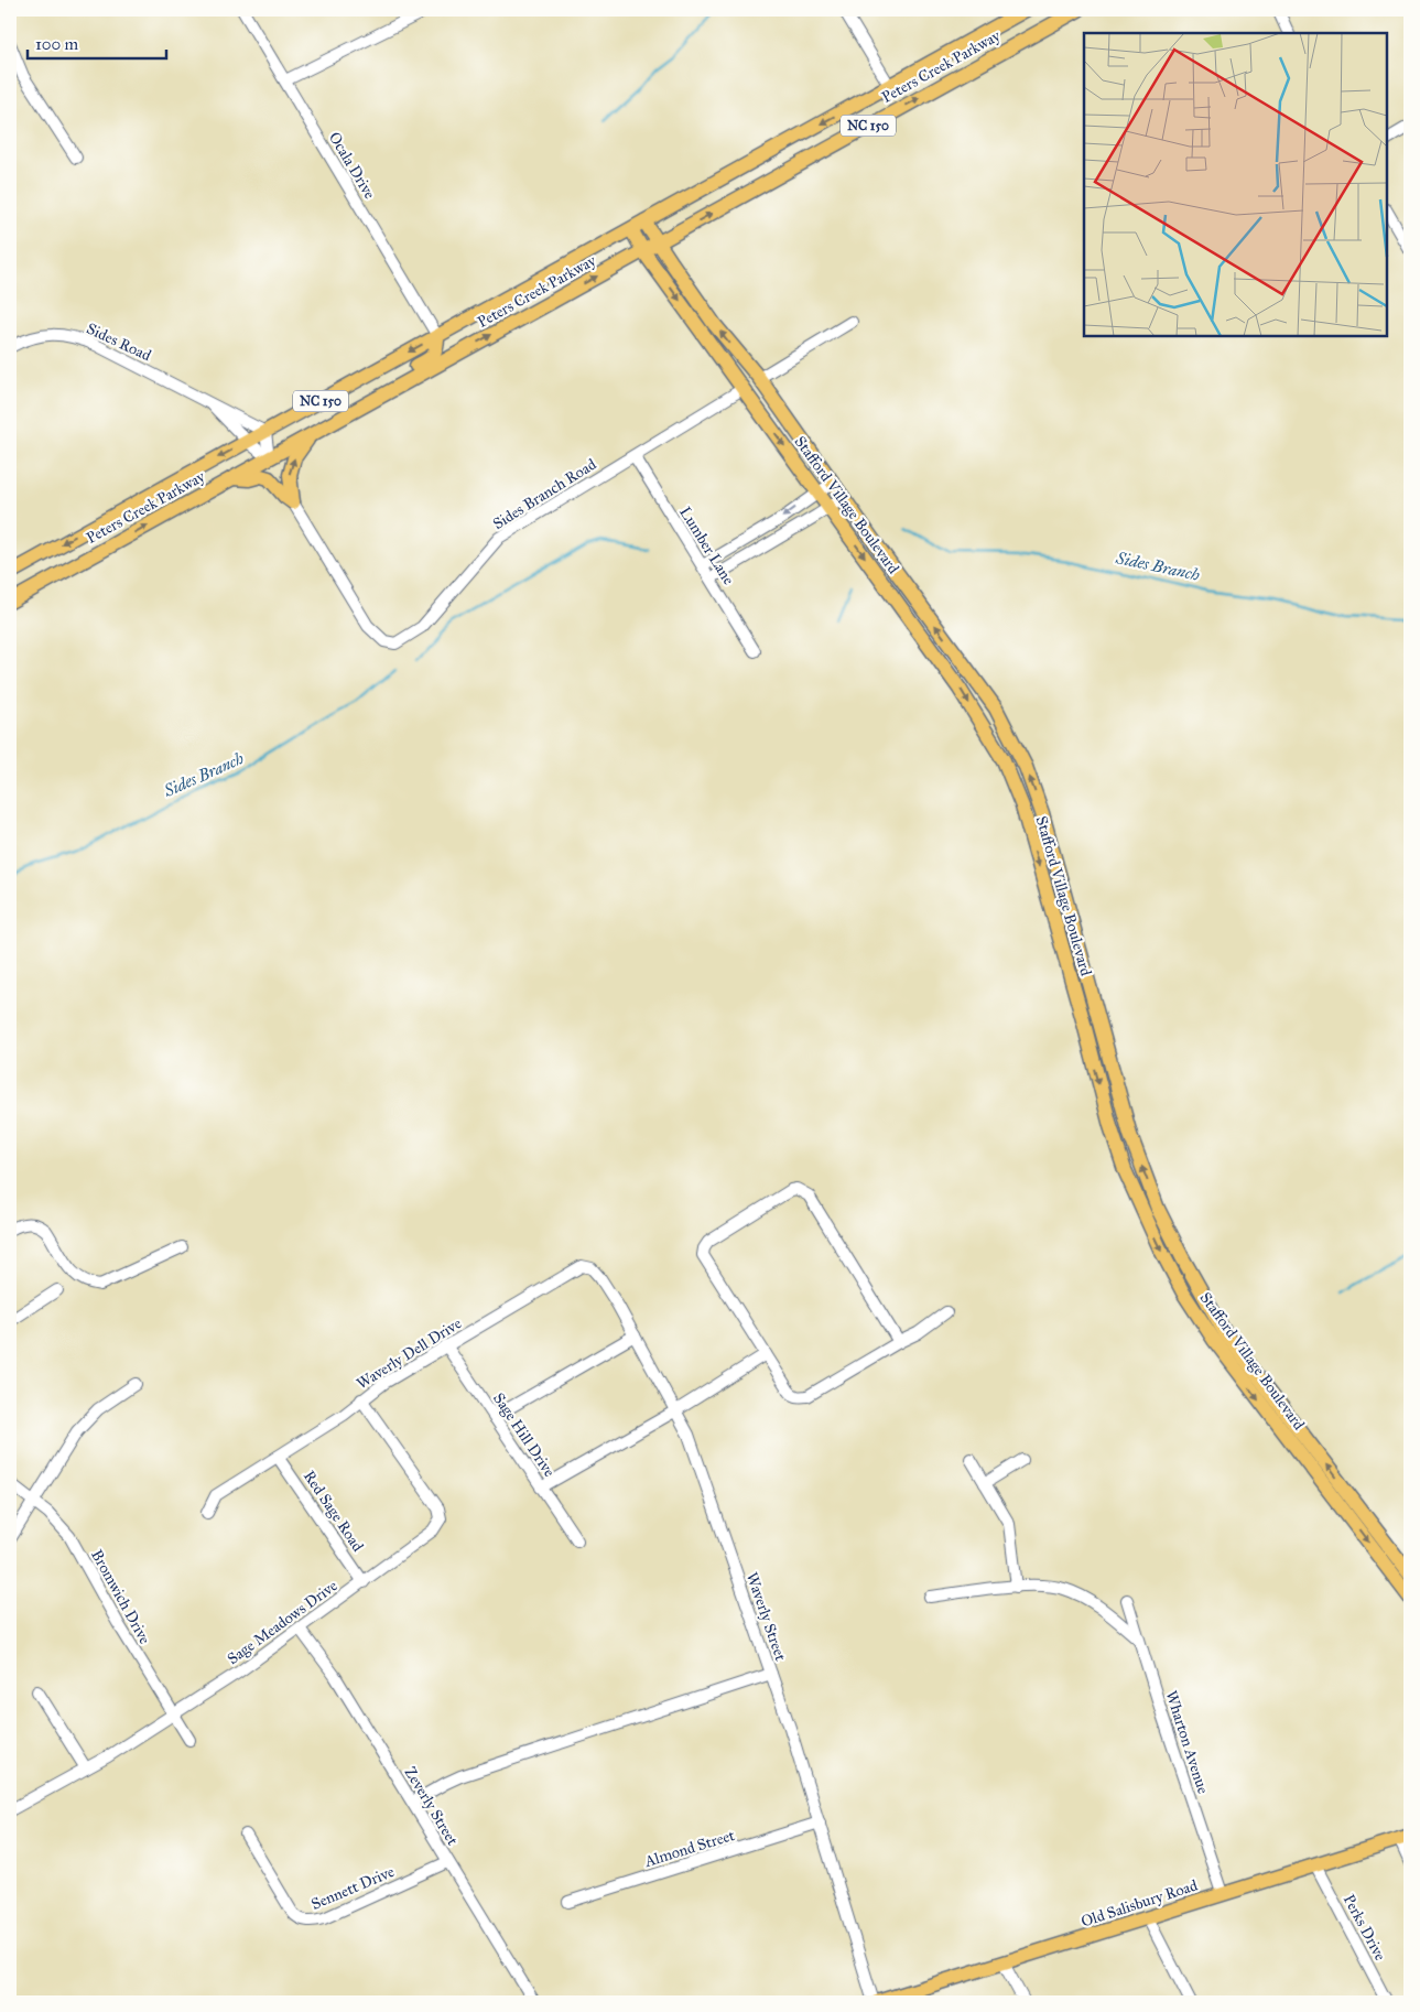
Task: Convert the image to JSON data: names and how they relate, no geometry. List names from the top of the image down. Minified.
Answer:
{"streets":{"main road":["Peters Creek Parkway","NC 150","Stafford Village Boulevard","Old Salisbury Road"],"street":["Ocala Drive","Sides Road","Sides Branch Road","Lumber Lane","Waverly Dell Drive","Sage Hill Drive","Red Sage Road","Bromwich Drive","Waverly Street","Sage Meadows Drive","Wharton Avenue","Zeverly Street","Almond Street","Sennett Drive","Perks Drive"]},"crossings":[["Peters Creek Parkway","Ocala Drive"],["Peters Creek Parkway","Sides Road"],["Peters Creek Parkway","Stafford Village Boulevard"],["Sides Branch Road","Stafford Village Boulevard"],["Sides Branch Road","Lumber Lane"],["Waverly Dell Drive","Sage Hill Drive"],["Waverly Dell Drive","Red Sage Road"],["Waverly Dell Drive","Waverly Street"],["Waverly Dell Drive","Sage Meadows Drive"],["Red Sage Road","Sage Meadows Drive"],["Bromwich Drive","Sage Meadows Drive"],["Waverly Street","Almond Street"],["Waverly Street","Old Salisbury Road"],["Sage Meadows Drive","Zeverly Street"],["Wharton Avenue","Old Salisbury Road"],["Zeverly Street","Sennett Drive"],["Old Salisbury Road","Perks Drive"]],"water":["Sides Branch"],"scale_bar":"100 m"}
